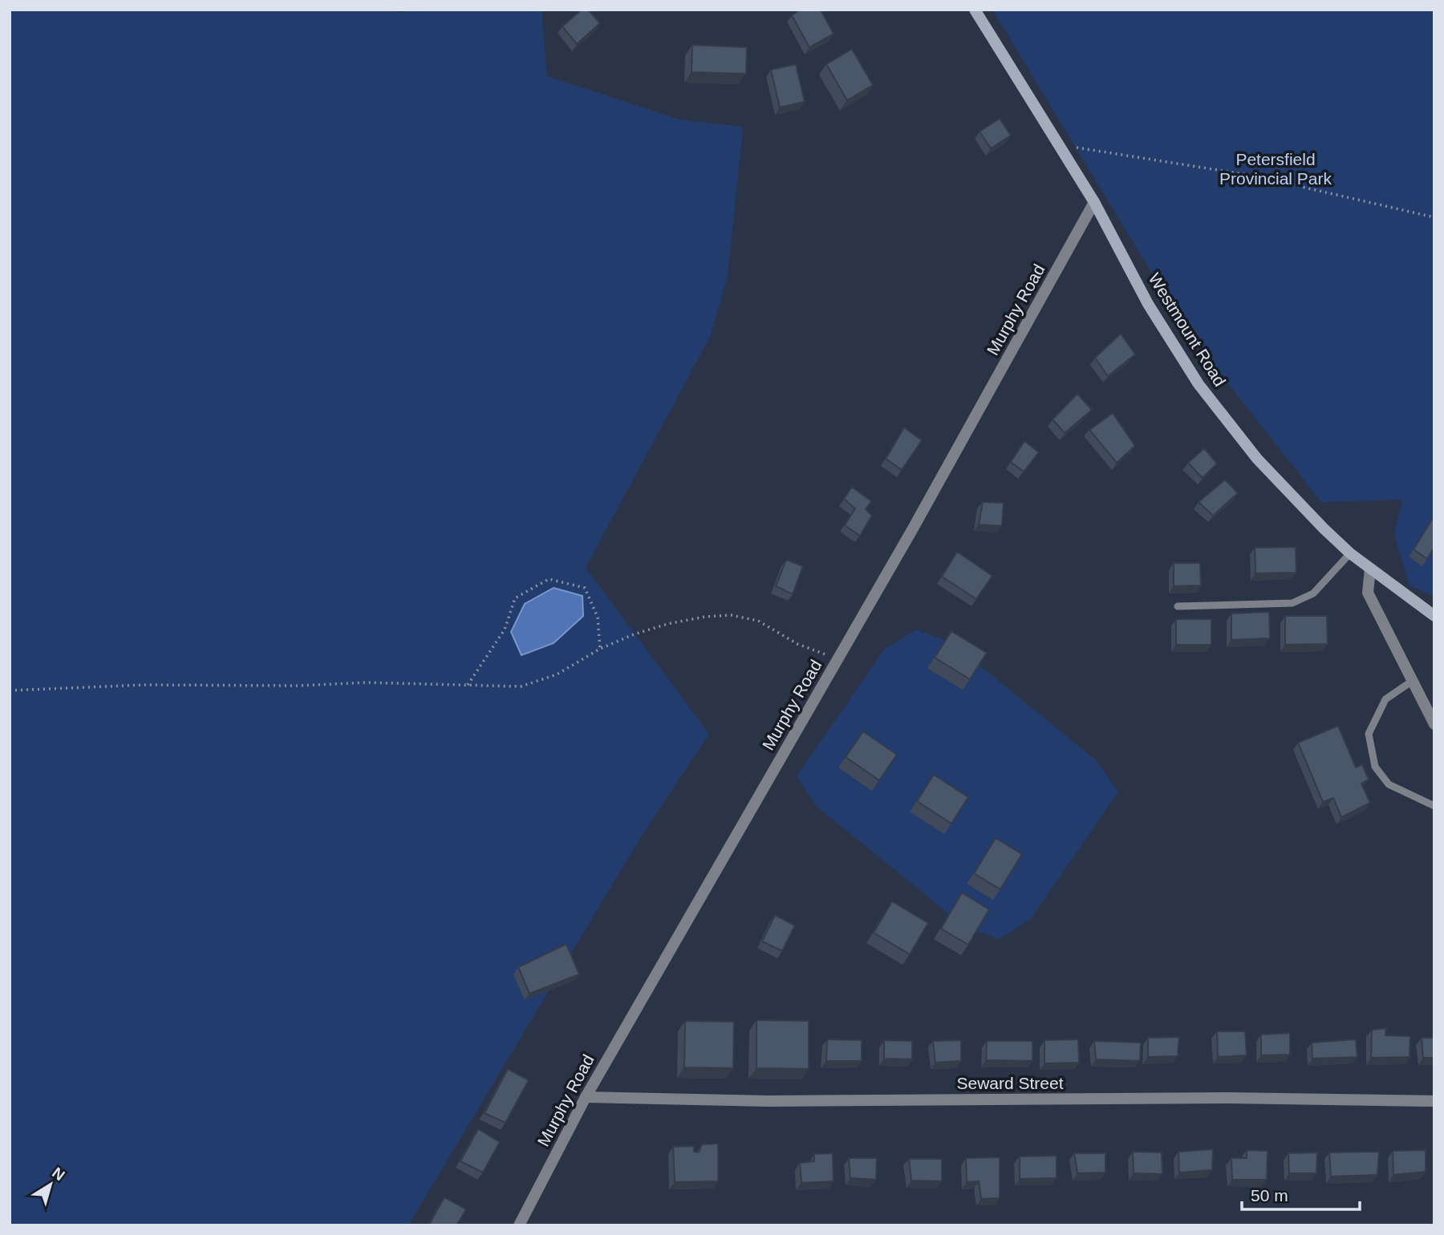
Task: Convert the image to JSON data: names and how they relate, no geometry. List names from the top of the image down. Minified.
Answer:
{"streets":{"main road":["Westmount Road"],"street":["Murphy Road","Seward Street"]},"crossings":[["Murphy Road","Westmount Road"],["Murphy Road","Seward Street"]],"parks":["Petersfield Provincial Park"],"scale_bar":"50 m","north":"top right"}
